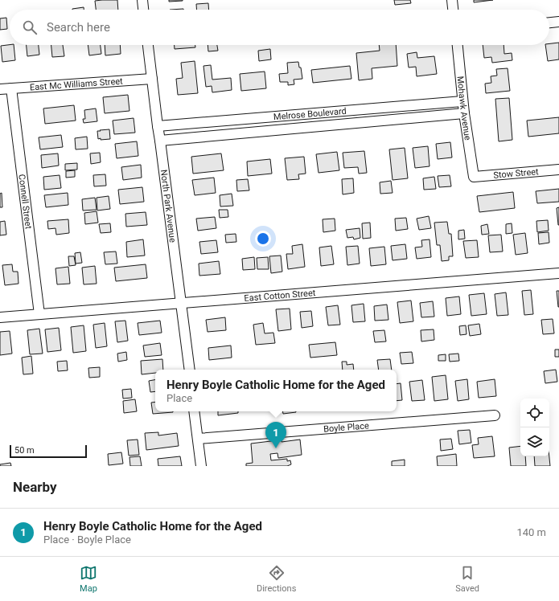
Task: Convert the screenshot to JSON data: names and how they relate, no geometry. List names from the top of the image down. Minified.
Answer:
{"streets":{"street":["East Mc Williams Street","Mohawk Avenue","Melrose Boulevard","Stow Street","Connell Street","North Park Avenue","East Cotton Street","Boyle Place"]},"crossings":[["East Mc Williams Street","Connell Street"],["East Mc Williams Street","North Park Avenue"],["Mohawk Avenue","Melrose Boulevard"],["Mohawk Avenue","Stow Street"],["Melrose Boulevard","North Park Avenue"],["Connell Street","East Cotton Street"],["North Park Avenue","East Cotton Street"]],"scale_bar":"50 m","page":{"search":"Search here","popup":["Henry Boyle Catholic Home for the Aged","Place"],"pins":"1","scale":"50 m","heading":"Nearby","list":[{"mark":"1","name":"Henry Boyle Catholic Home for the Aged","note":"Place · Boyle Place","value":"140 m"}],"nav":["Map","Directions","Saved"]}}
